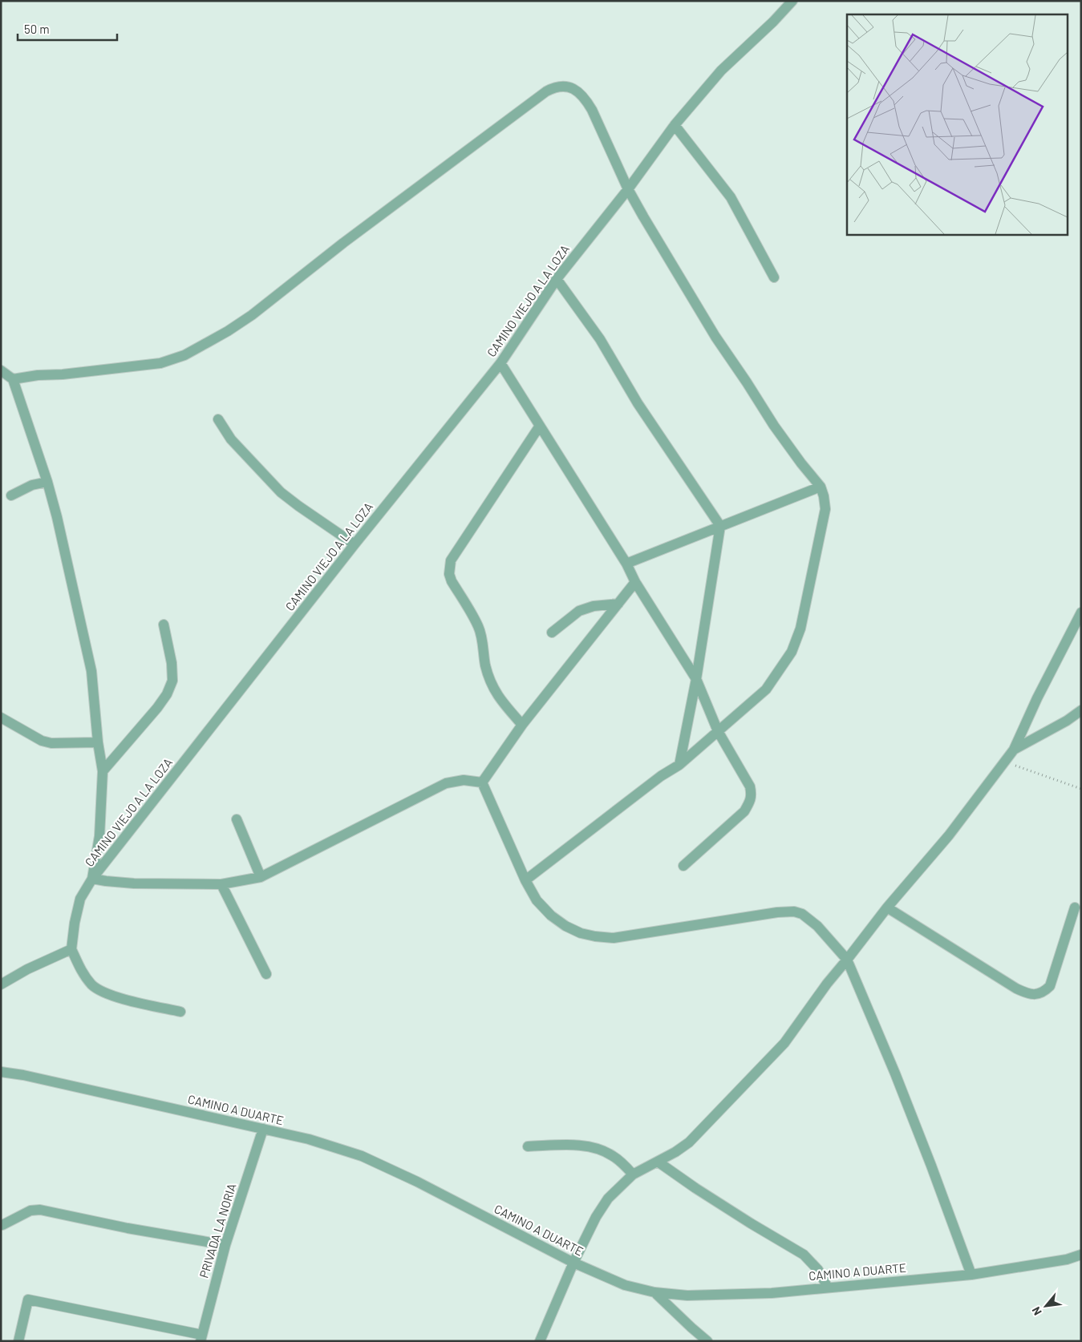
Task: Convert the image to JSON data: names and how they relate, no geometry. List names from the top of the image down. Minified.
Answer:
{"streets":{"street":["CAMINO VIEJO A LA LOZA","CAMINO A DUARTE","PRIVADA LA NORIA"]},"crossings":[["CAMINO A DUARTE","PRIVADA LA NORIA"]],"scale_bar":"50 m","north":"bottom left"}
